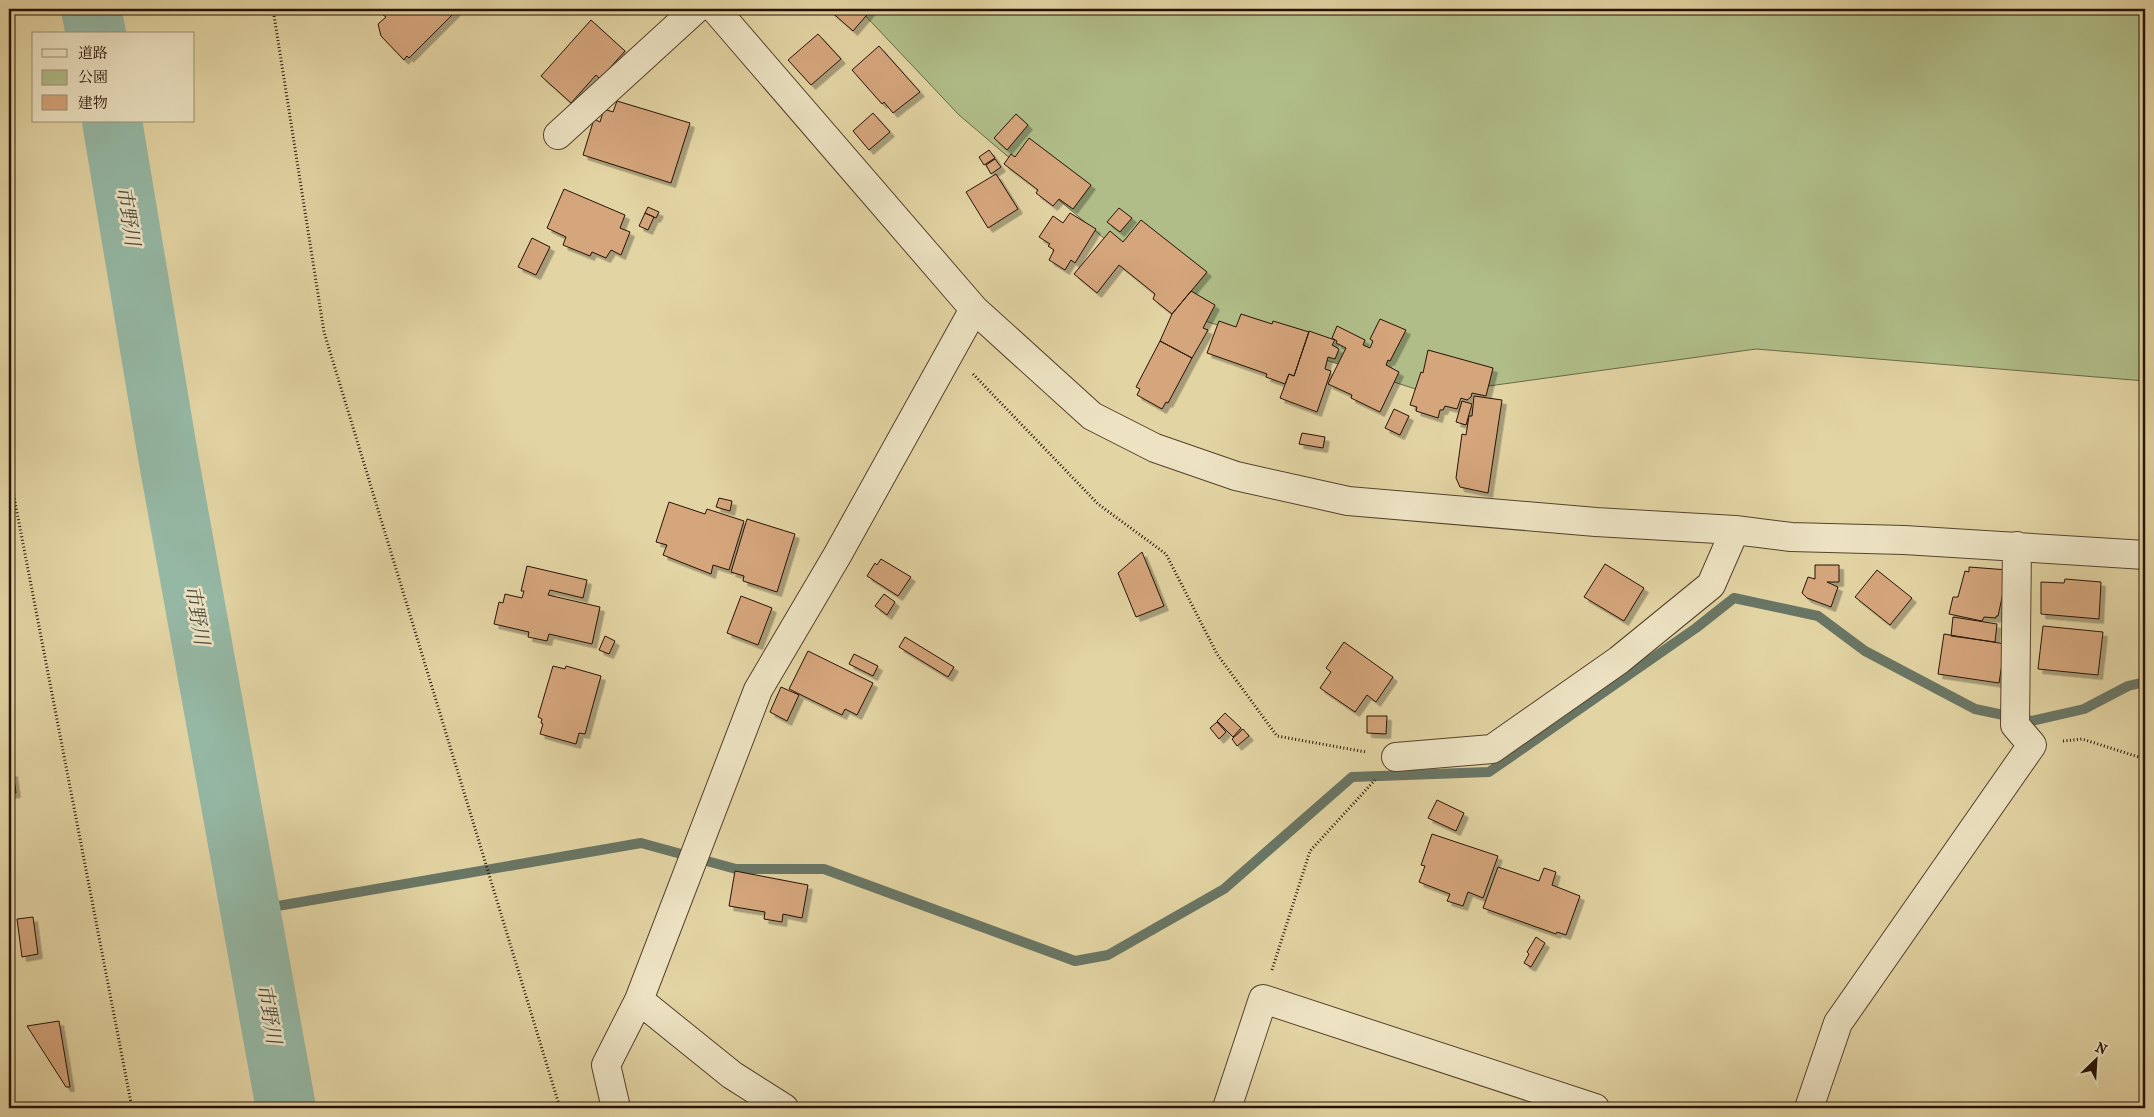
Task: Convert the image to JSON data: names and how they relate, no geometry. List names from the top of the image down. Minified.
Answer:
{"water":["市野川"],"legend":["道路","公園","建物"],"north":"top right"}
